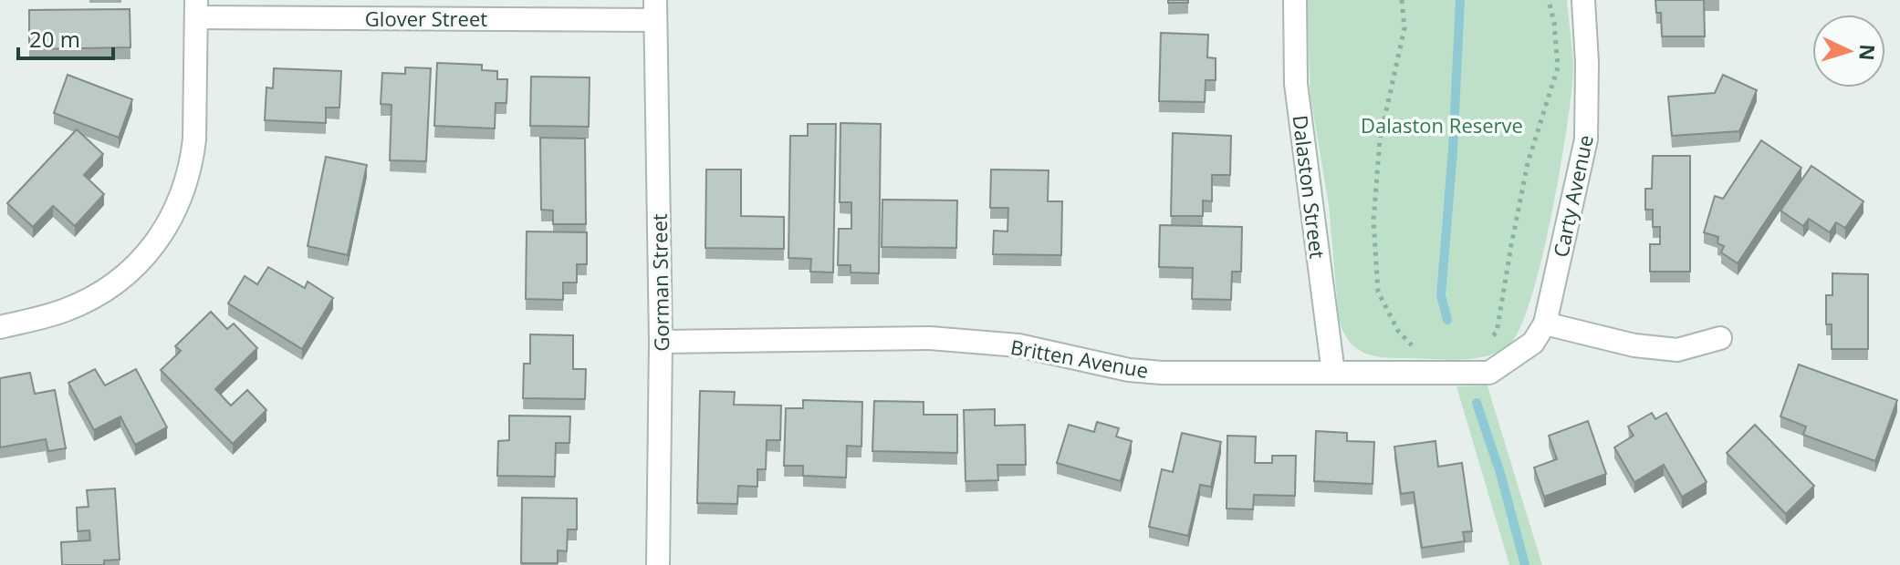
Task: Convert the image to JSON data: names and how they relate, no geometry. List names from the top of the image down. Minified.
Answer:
{"streets":{"street":["Glover Street","Dalaston Street","Carty Avenue","Gorman Street","Britten Avenue"]},"crossings":[["Glover Street","Gorman Street"],["Dalaston Street","Britten Avenue"],["Carty Avenue","Britten Avenue"],["Gorman Street","Britten Avenue"]],"parks":["Dalaston Reserve"],"scale_bar":"20 m","north":"right"}
